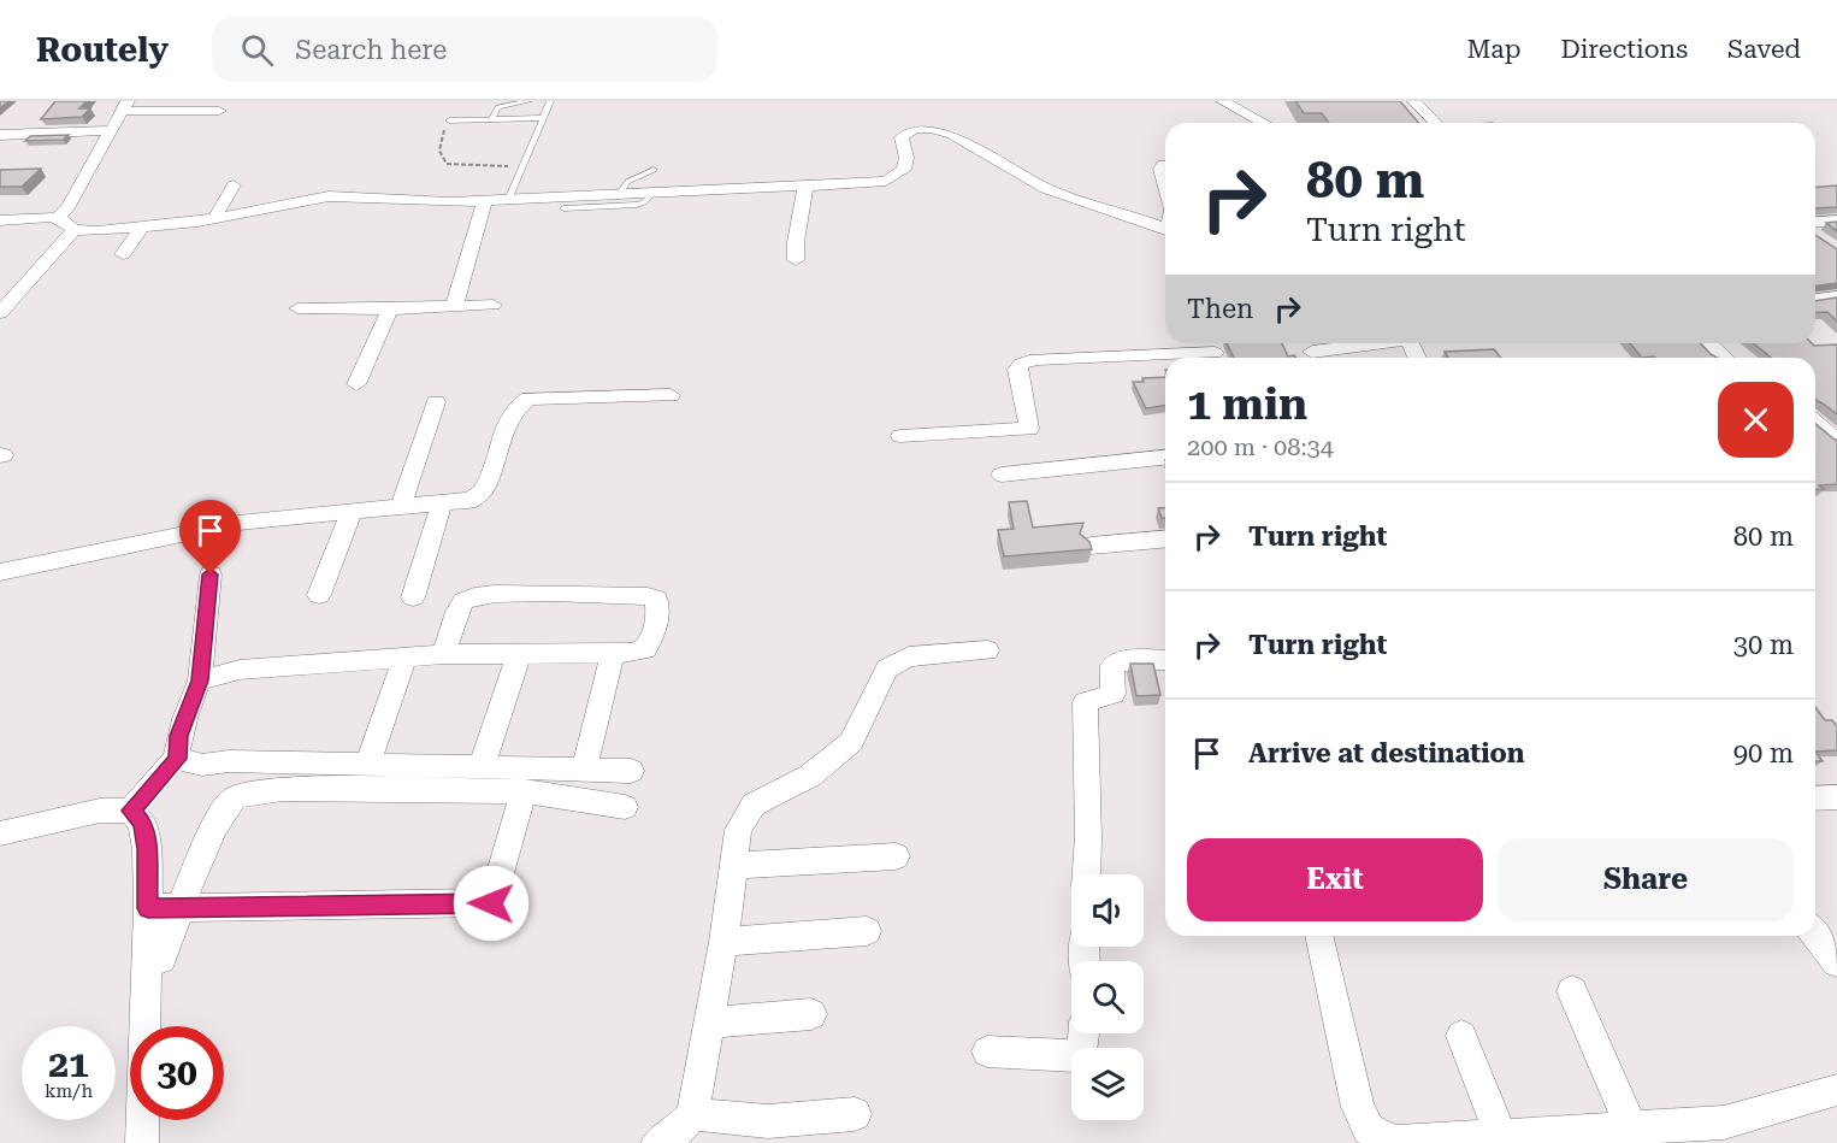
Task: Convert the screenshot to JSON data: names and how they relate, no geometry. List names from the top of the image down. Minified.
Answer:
{"page":{"header":"Routely","search":"Search here","nav":["Map","Directions","Saved"],"turn":["80 m","Turn right"],"then":"Then","heading":["1 min","200 m · 08:34"],"list":[{"name":"Turn right","value":"80 m"},{"name":"Turn right","value":"30 m"},{"name":"Arrive at destination","value":"90 m"}],"buttons":["Exit","Share"],"speed":"21 km/h","limit":"30"}}
